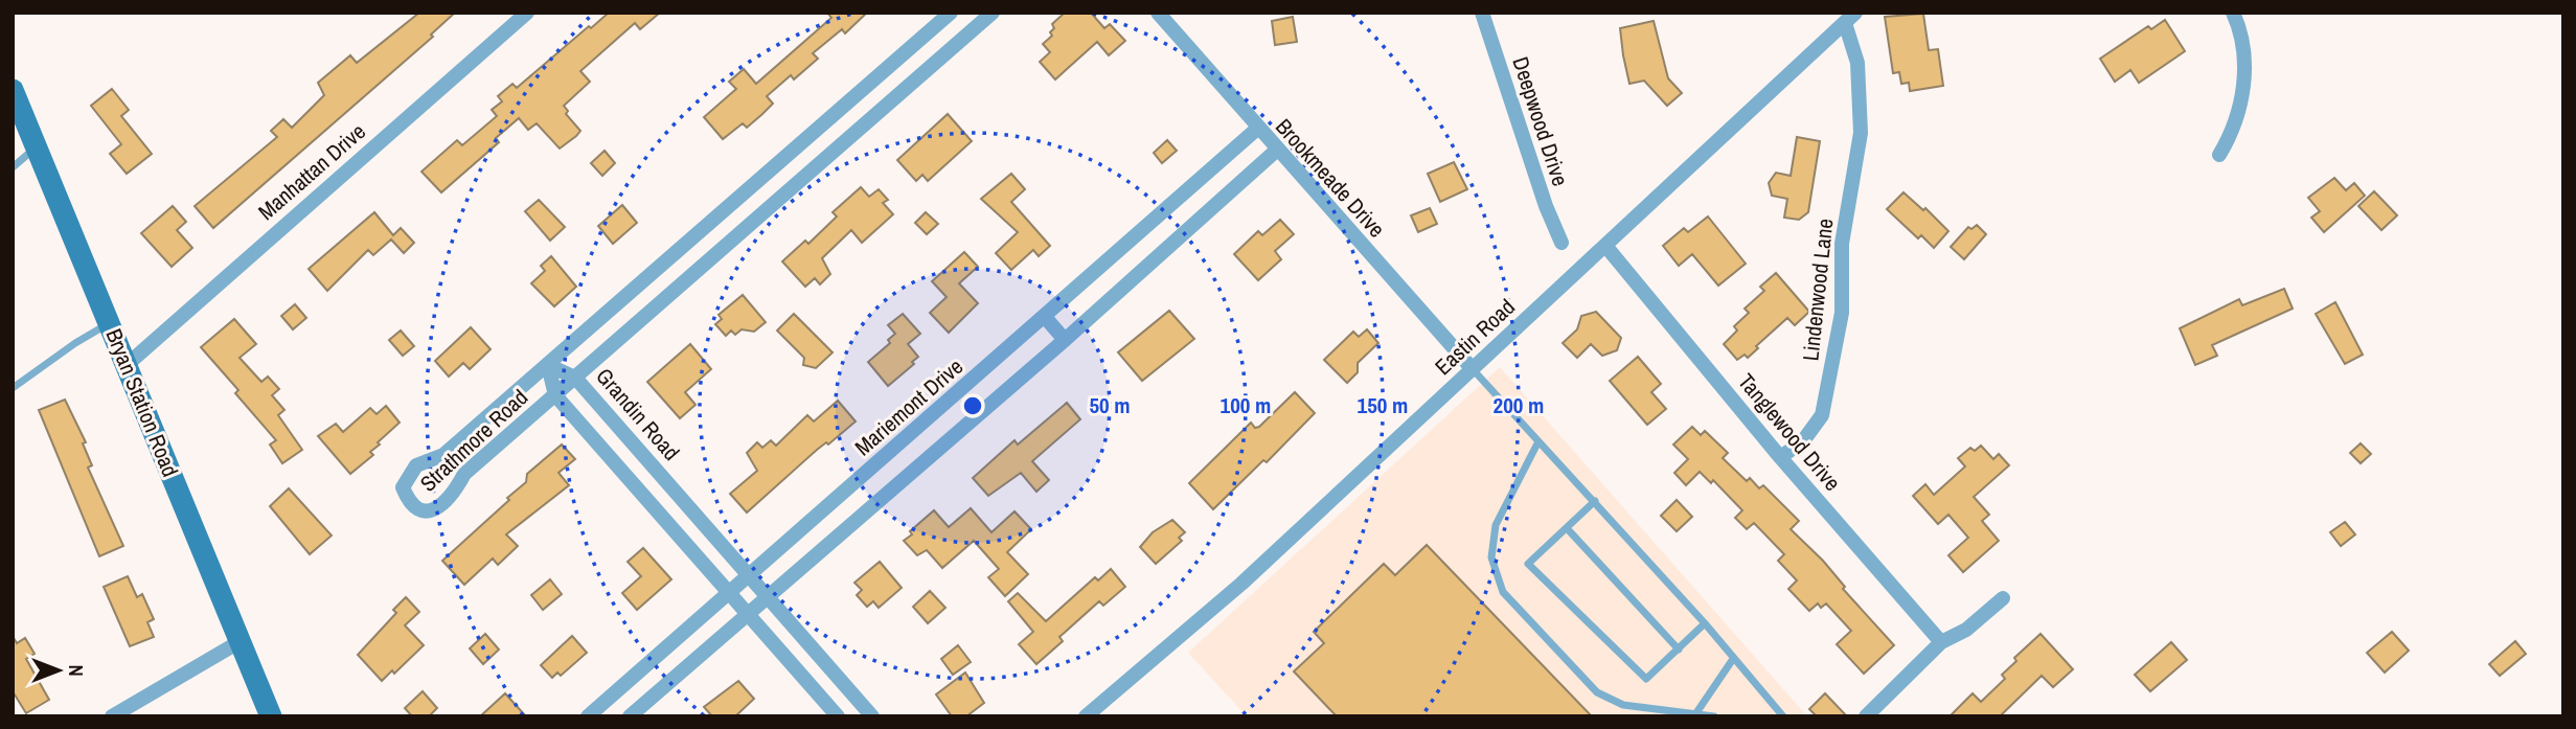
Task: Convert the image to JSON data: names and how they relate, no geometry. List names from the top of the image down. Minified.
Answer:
{"streets":{"main road":["Bryan Station Road"],"street":["Deepwood Drive","Manhattan Drive","Brookmeade Drive","Lindenwood Lane","Eastin Road","Mariemont Drive","Grandin Road","Tanglewood Drive","Strathmore Road"]},"crossings":[["Manhattan Drive","Bryan Station Road"],["Brookmeade Drive","Eastin Road"],["Brookmeade Drive","Mariemont Drive"],["Lindenwood Lane","Eastin Road"],["Lindenwood Lane","Tanglewood Drive"],["Eastin Road","Tanglewood Drive"],["Mariemont Drive","Grandin Road"],["Grandin Road","Strathmore Road"]],"north":"right","rings":["50 m","100 m","150 m","200 m"]}
